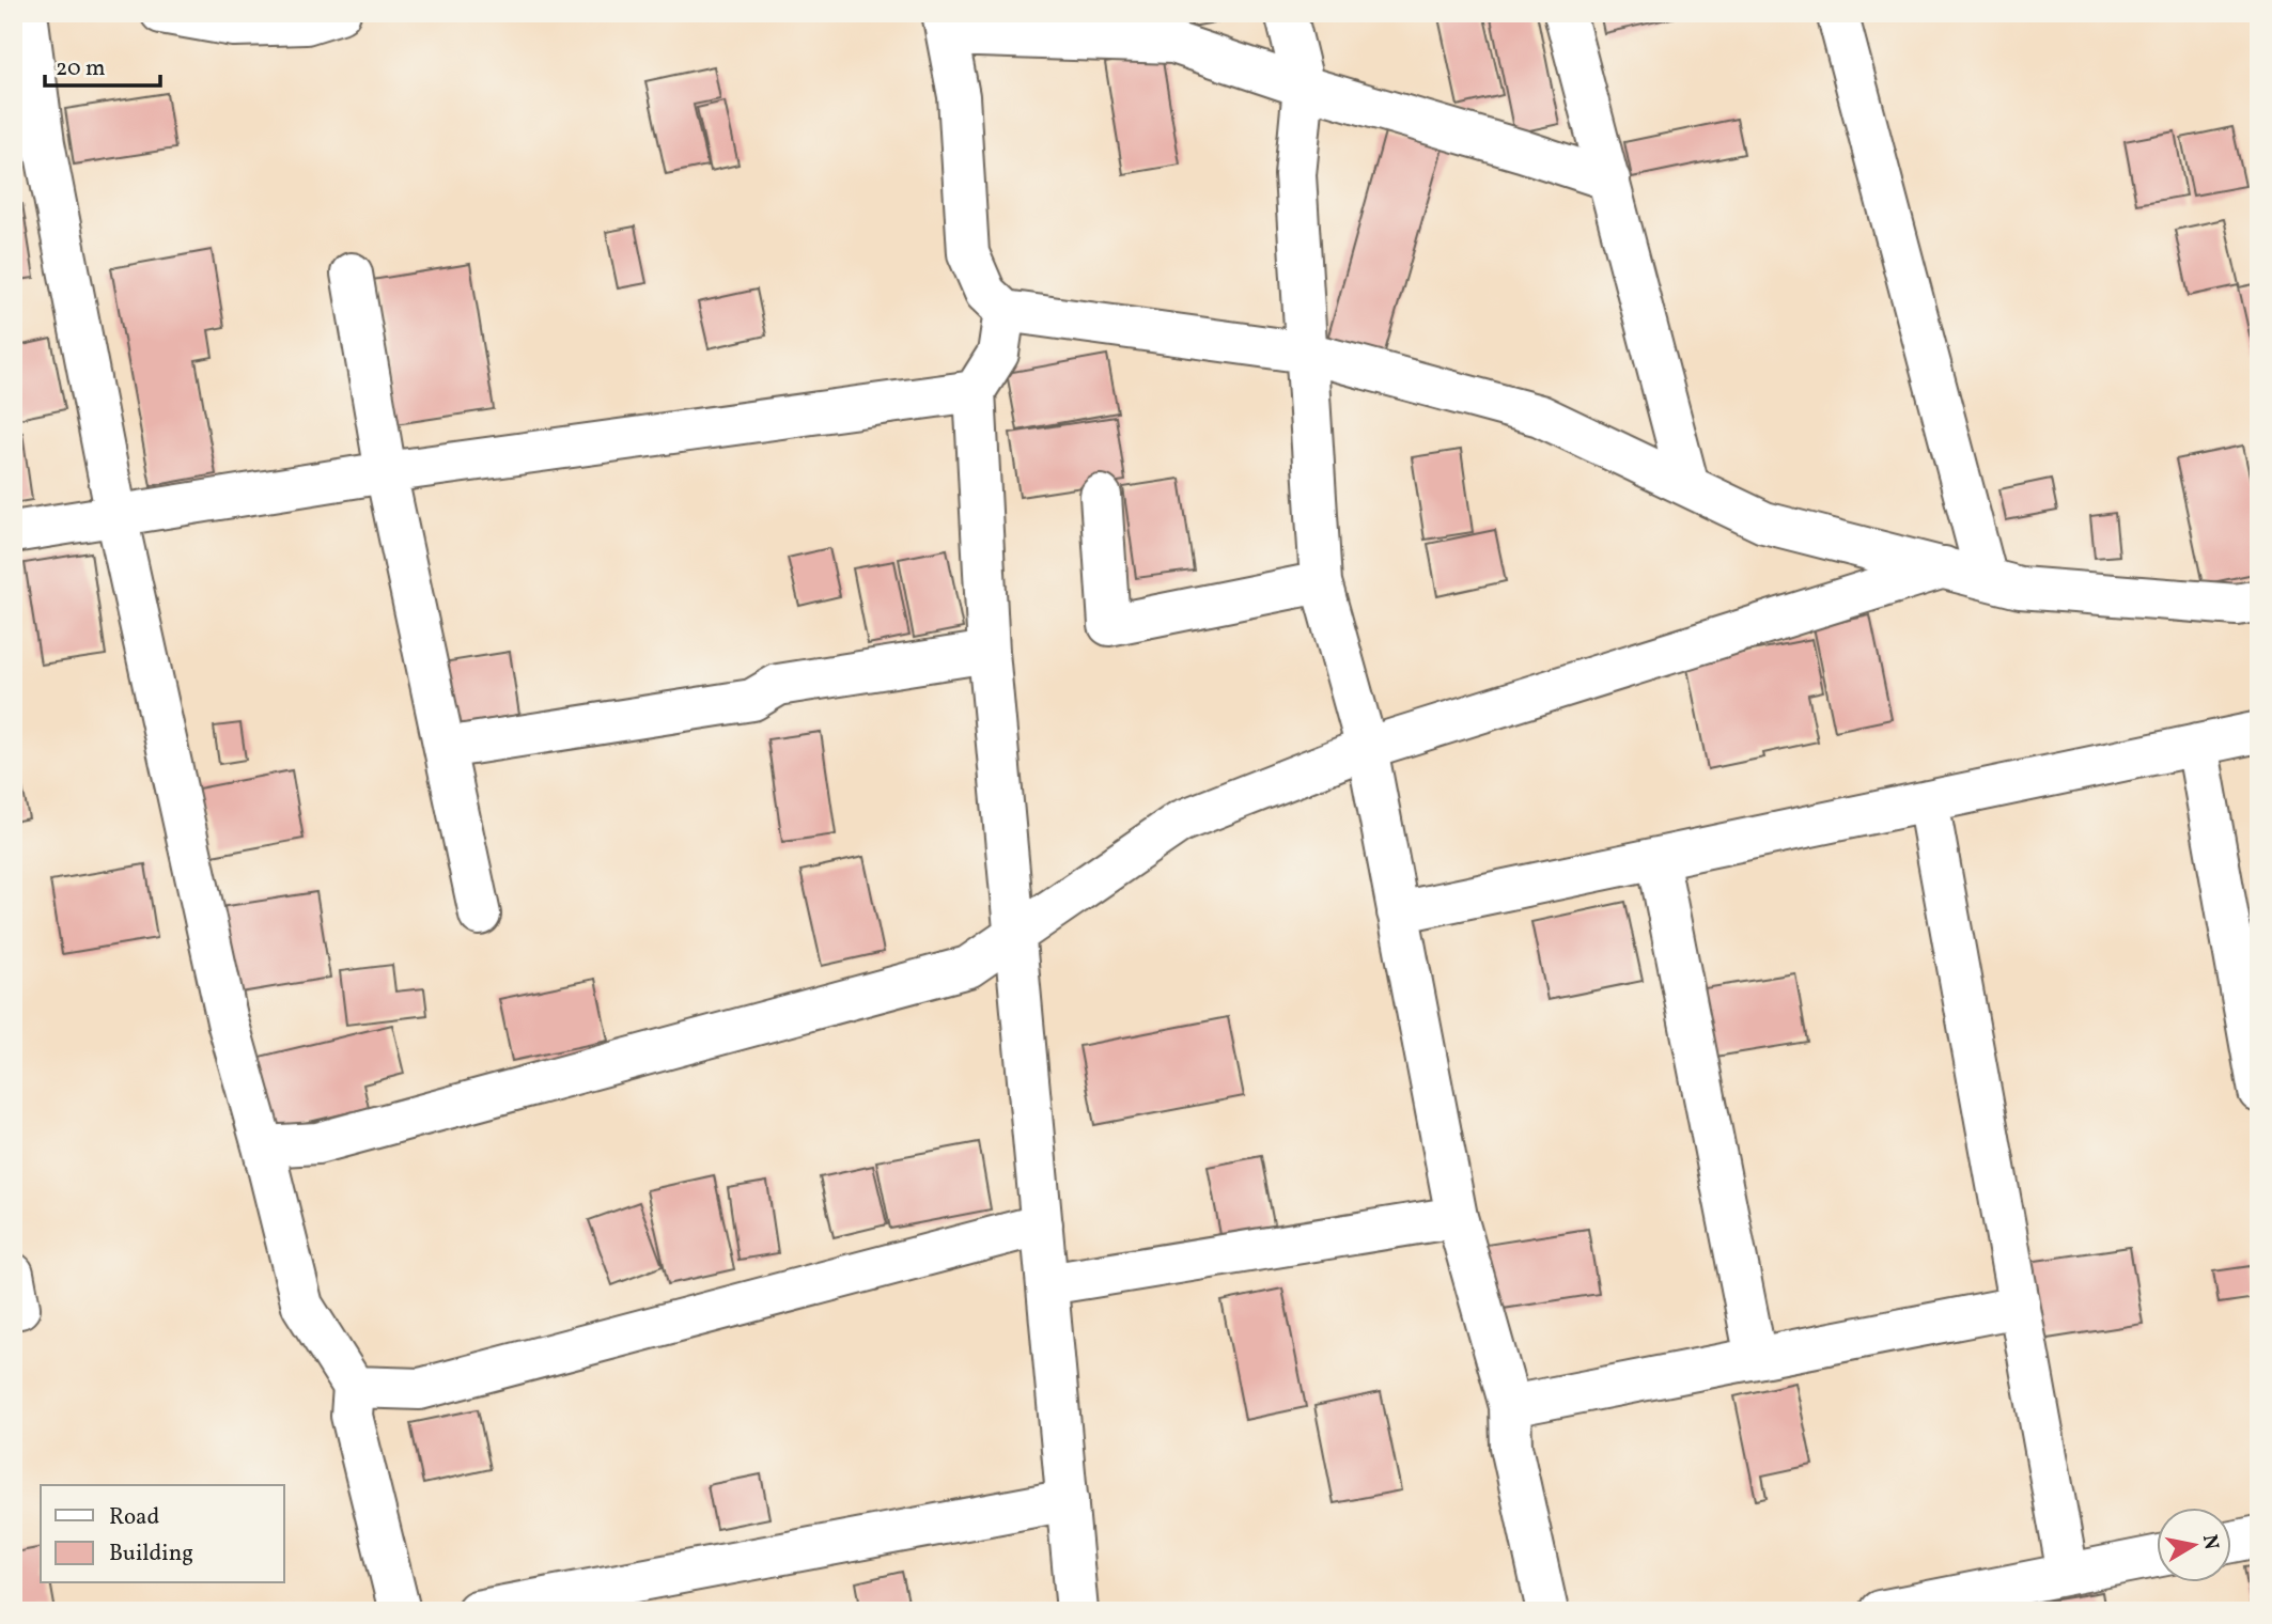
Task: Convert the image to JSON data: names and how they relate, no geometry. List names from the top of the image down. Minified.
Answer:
{"legend":["Road","Building"],"scale_bar":"20 m","north":"right"}
